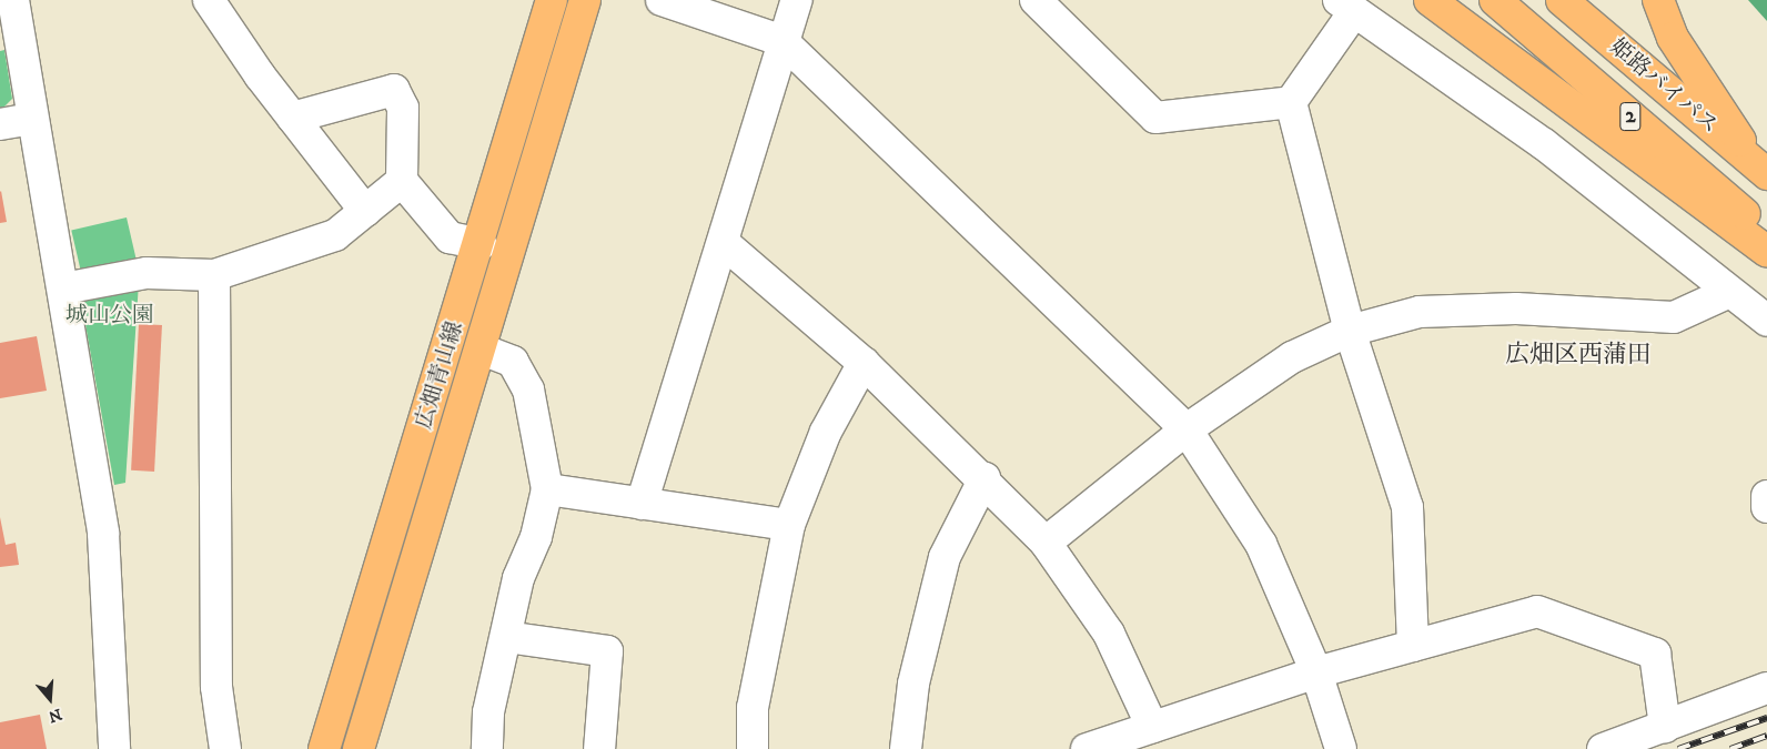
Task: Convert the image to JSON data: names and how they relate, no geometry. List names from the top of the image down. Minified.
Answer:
{"streets":{"main road":["姫路バイパス","2","広畑青山線"]},"districts":["広畑区西蒲田"],"parks":["城山公園"],"north":"bottom"}
